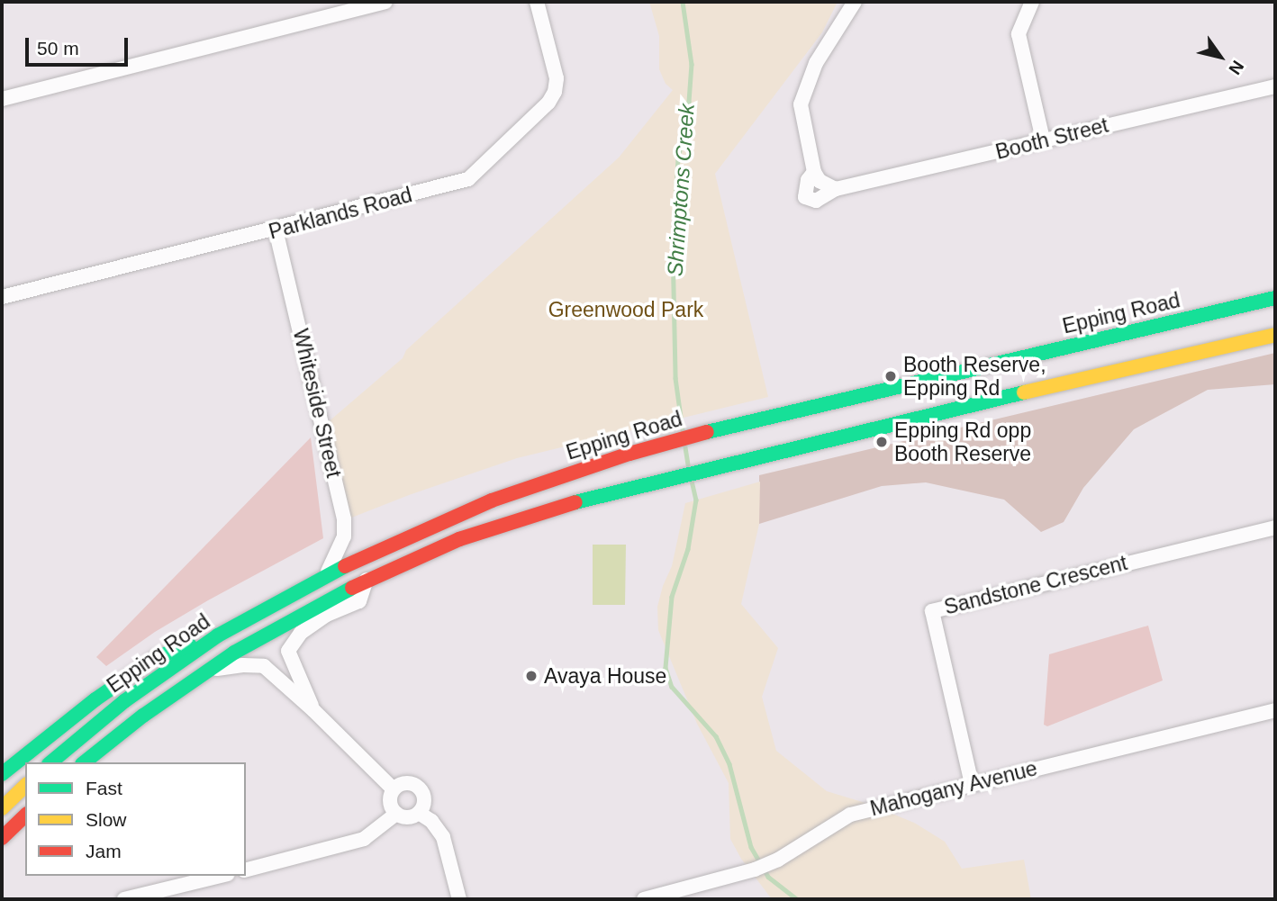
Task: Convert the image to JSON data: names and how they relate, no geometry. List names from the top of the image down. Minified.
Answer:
{"streets":{"main road":["Epping Road"],"street":["Booth Street","Parklands Road","Whiteside Street","Sandstone Crescent","Mahogany Avenue"]},"crossings":[["Parklands Road","Whiteside Street"],["Epping Road","Whiteside Street"],["Sandstone Crescent","Mahogany Avenue"]],"water":["Shrimptons Creek"],"parks":["Greenwood Park"],"places":["Booth Reserve, Epping Rd","Epping Rd opp Booth Reserve","Avaya House"],"legend":["Fast","Slow","Jam"],"scale_bar":"50 m","north":"bottom right"}
